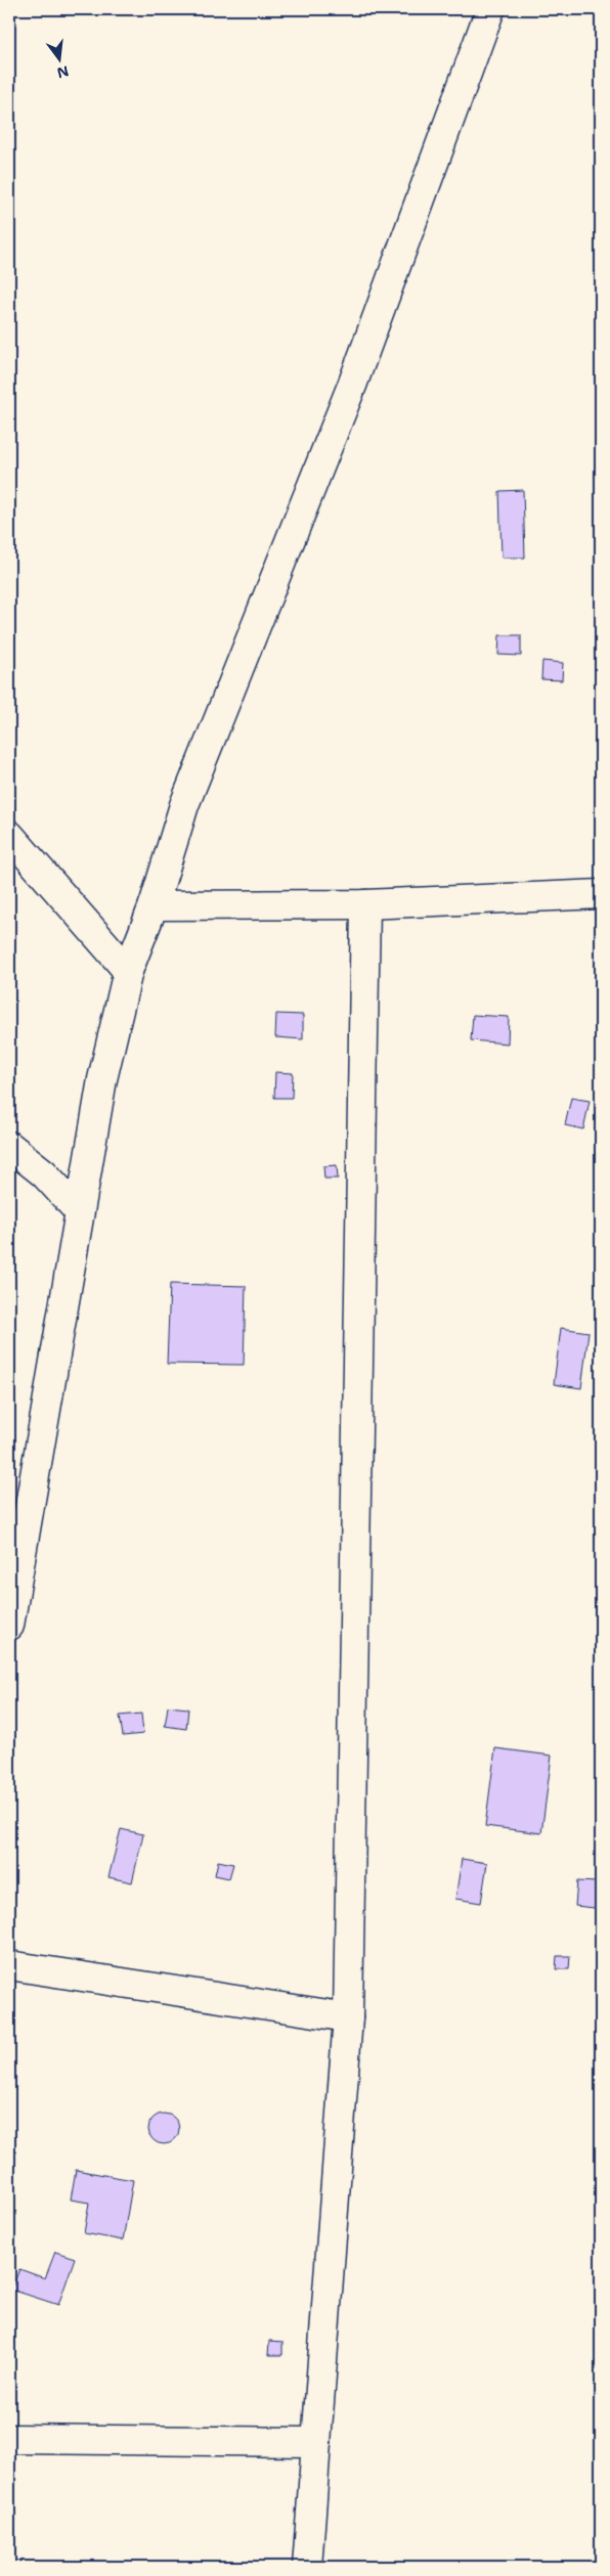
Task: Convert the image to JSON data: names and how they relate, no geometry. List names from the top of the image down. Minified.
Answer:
{"north":"bottom"}
